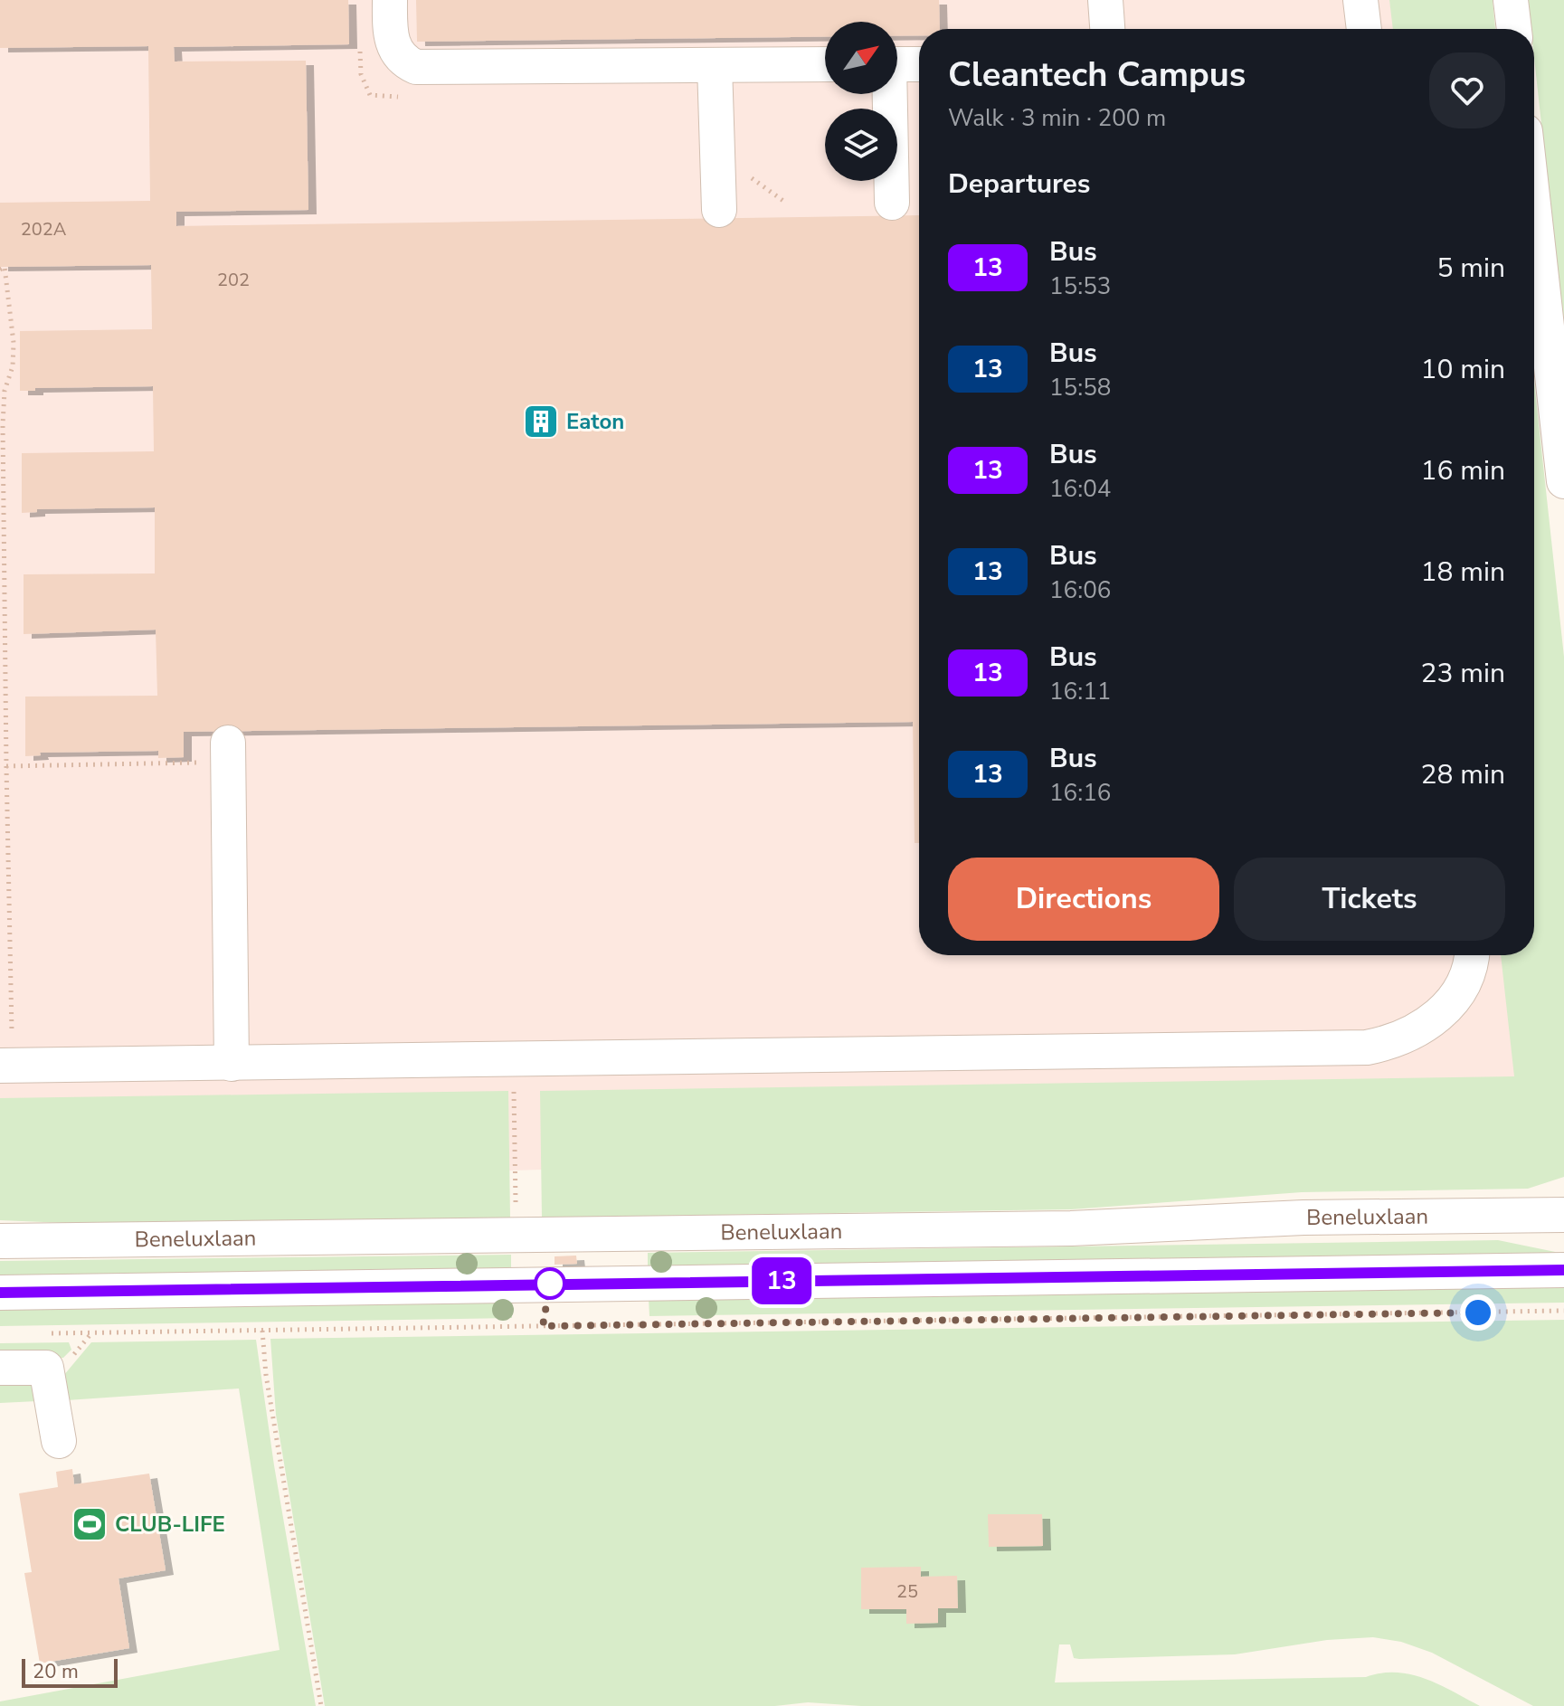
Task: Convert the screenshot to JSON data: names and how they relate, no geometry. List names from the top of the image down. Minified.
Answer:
{"streets":{"street":["Beneluxlaan"]},"places":{"building":["Eaton"],"sports":["CLUB-LIFE"]},"lines":["bus line 13"],"house_numbers":["202A","202","25"],"scale_bar":"20 m","north":"top right","page":{"on_map":"13","heading":[["Cleantech Campus","Walk · 3 min · 200 m"],"Departures"],"list":[{"mark":"13","name":"Bus","note":"15:53","value":"5 min"},{"mark":"13","name":"Bus","note":"15:58","value":"10 min"},{"mark":"13","name":"Bus","note":"16:04","value":"16 min"},{"mark":"13","name":"Bus","note":"16:06","value":"18 min"},{"mark":"13","name":"Bus","note":"16:11","value":"23 min"},{"mark":"13","name":"Bus","note":"16:16","value":"28 min"}],"buttons":["Directions","Tickets"],"scale":"20 m"}}
